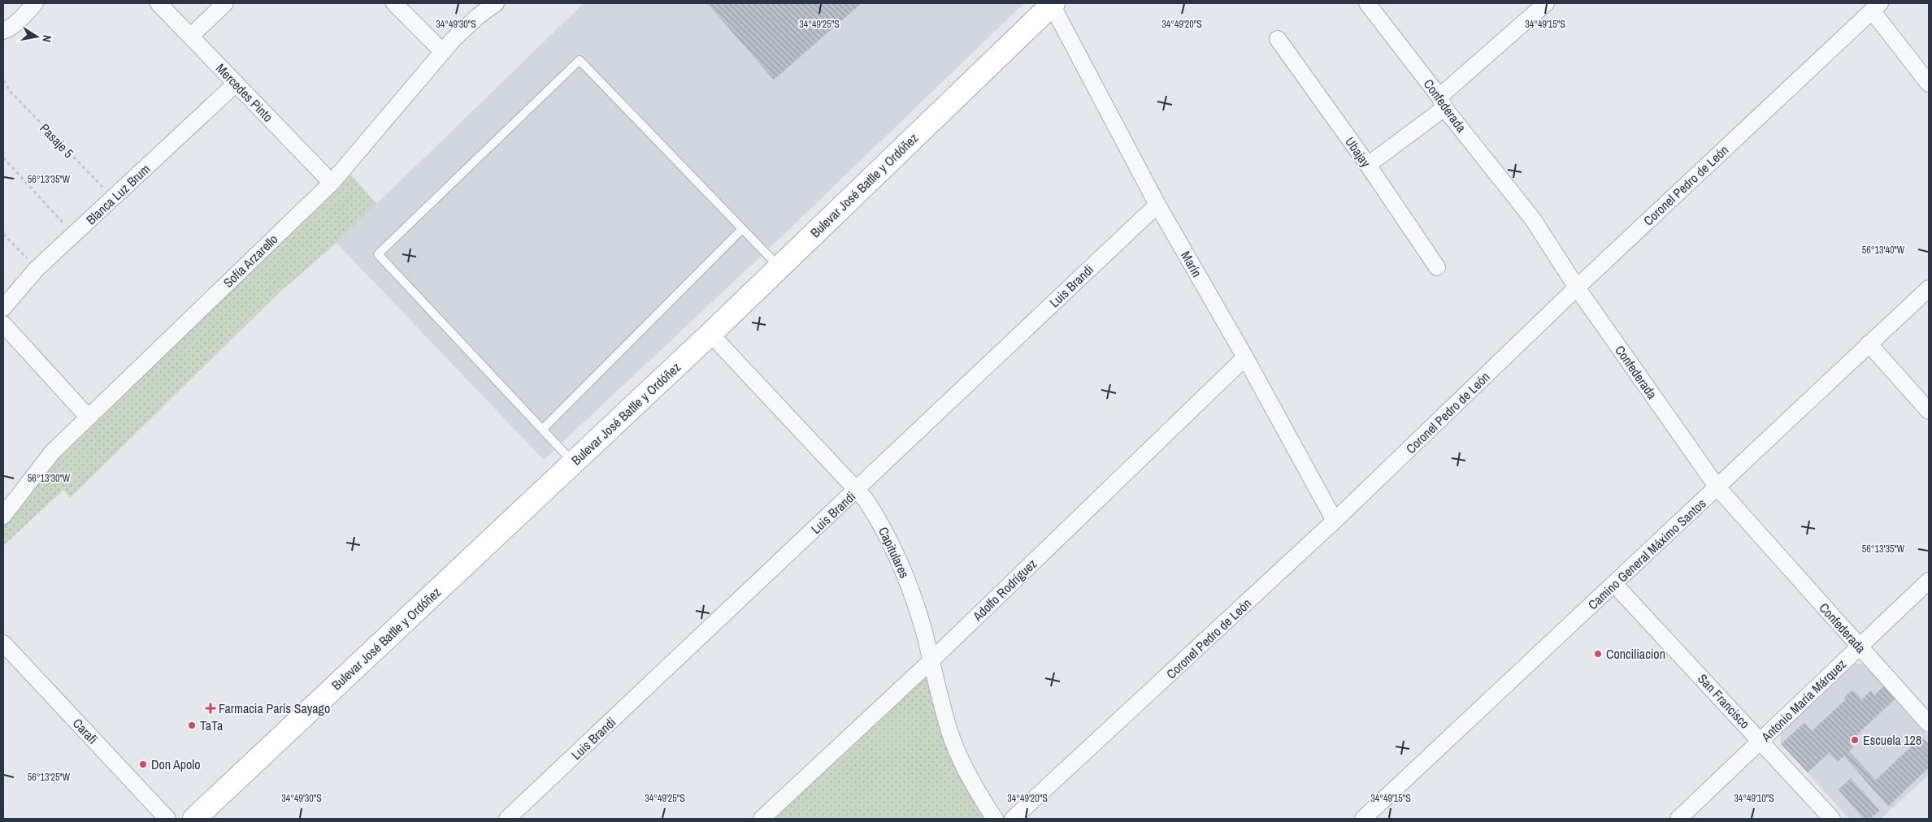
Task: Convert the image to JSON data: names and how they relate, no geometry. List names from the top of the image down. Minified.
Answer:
{"streets":{"main road":["Bulevar José Batlle y Ordóñez"],"street":["Mercedes Pinto","Confederada","Ubajay","Coronel Pedro de León","Blanca Luz Brum","Sofía Arzarello","Marín","Luis Brandi","Capitulares","Camino General Máximo Santos","Adolfo Rodríguez","Antonio María Márquez","San Francisco","Carafi"],"path":["Pasaje 5"]},"crossings":[["Mercedes Pinto","Blanca Luz Brum"],["Mercedes Pinto","Sofía Arzarello"],["Confederada","Coronel Pedro de León"],["Confederada","Camino General Máximo Santos"],["Confederada","Antonio María Márquez"],["Pasaje 5","Blanca Luz Brum"],["Bulevar José Batlle y Ordóñez","Marín"],["Bulevar José Batlle y Ordóñez","Capitulares"],["Coronel Pedro de León","Marín"],["Marín","Luis Brandi"],["Marín","Adolfo Rodríguez"],["Luis Brandi","Capitulares"],["Capitulares","Adolfo Rodríguez"],["Camino General Máximo Santos","San Francisco"],["Antonio María Márquez","San Francisco"]],"places":{"other":["Conciliacion","TaTa","Escuela 128","Don Apolo"],"health":["Farmacia París Sayago"]},"north":"right","coordinates":["34°49'30\"S","34°49'25\"S","34°49'20\"S","34°49'15\"S","56°13'35\"W","56°13'40\"W","56°13'30\"W","56°13'25\"W","34°49'10\"S"]}
